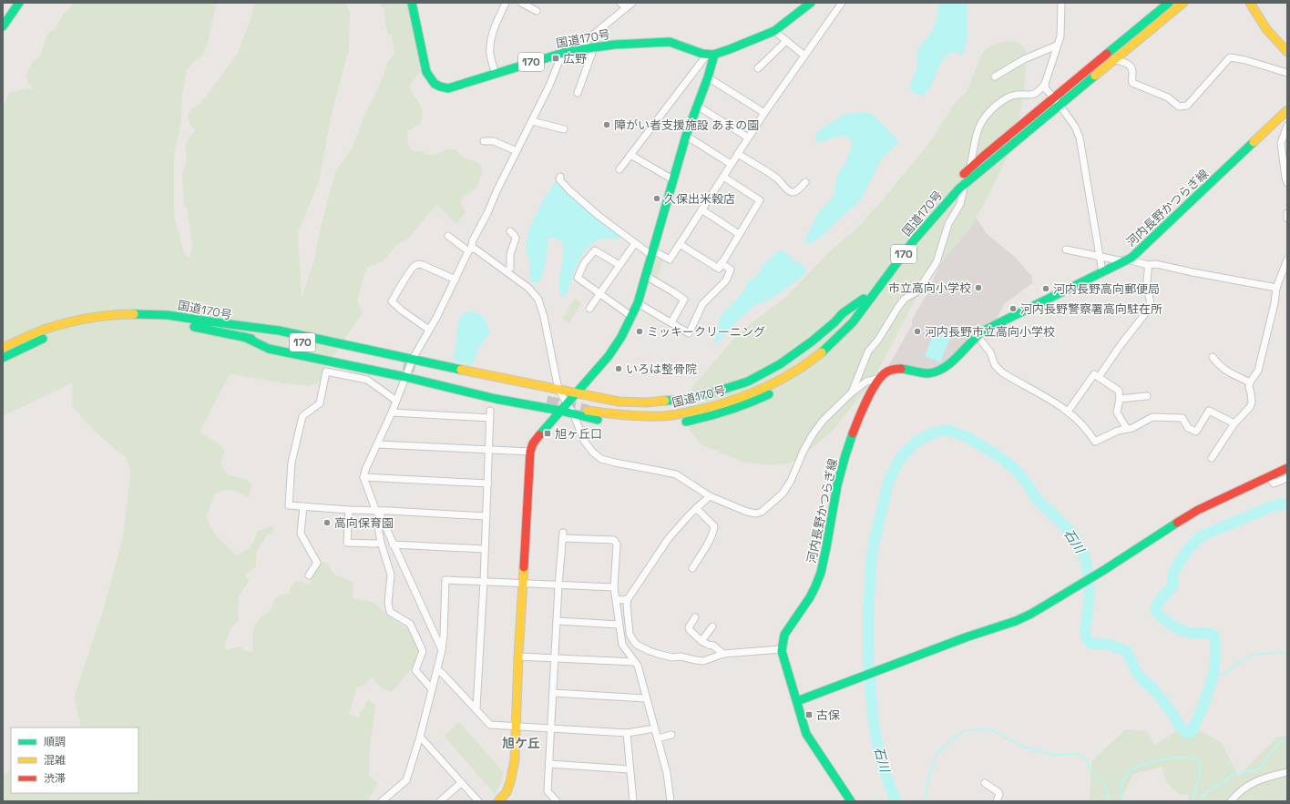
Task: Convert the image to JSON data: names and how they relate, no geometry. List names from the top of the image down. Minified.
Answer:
{"streets":{"main road":["国道170号","170","河内長野かつらぎ線"]},"districts":["旭ケ丘"],"water":["石川"],"places":{"transit":["広野","旭ヶ丘口","古保"],"other":["障がい者支援施設 あまの園","久保出米穀店","市立高向小学校","河内長野高向郵便局","河内長野警察署高向駐在所","ミッキークリーニング","河内長野市立高向小学校","いろは整骨院","高向保育園"]},"legend":["順調","混雑","渋滞"]}
